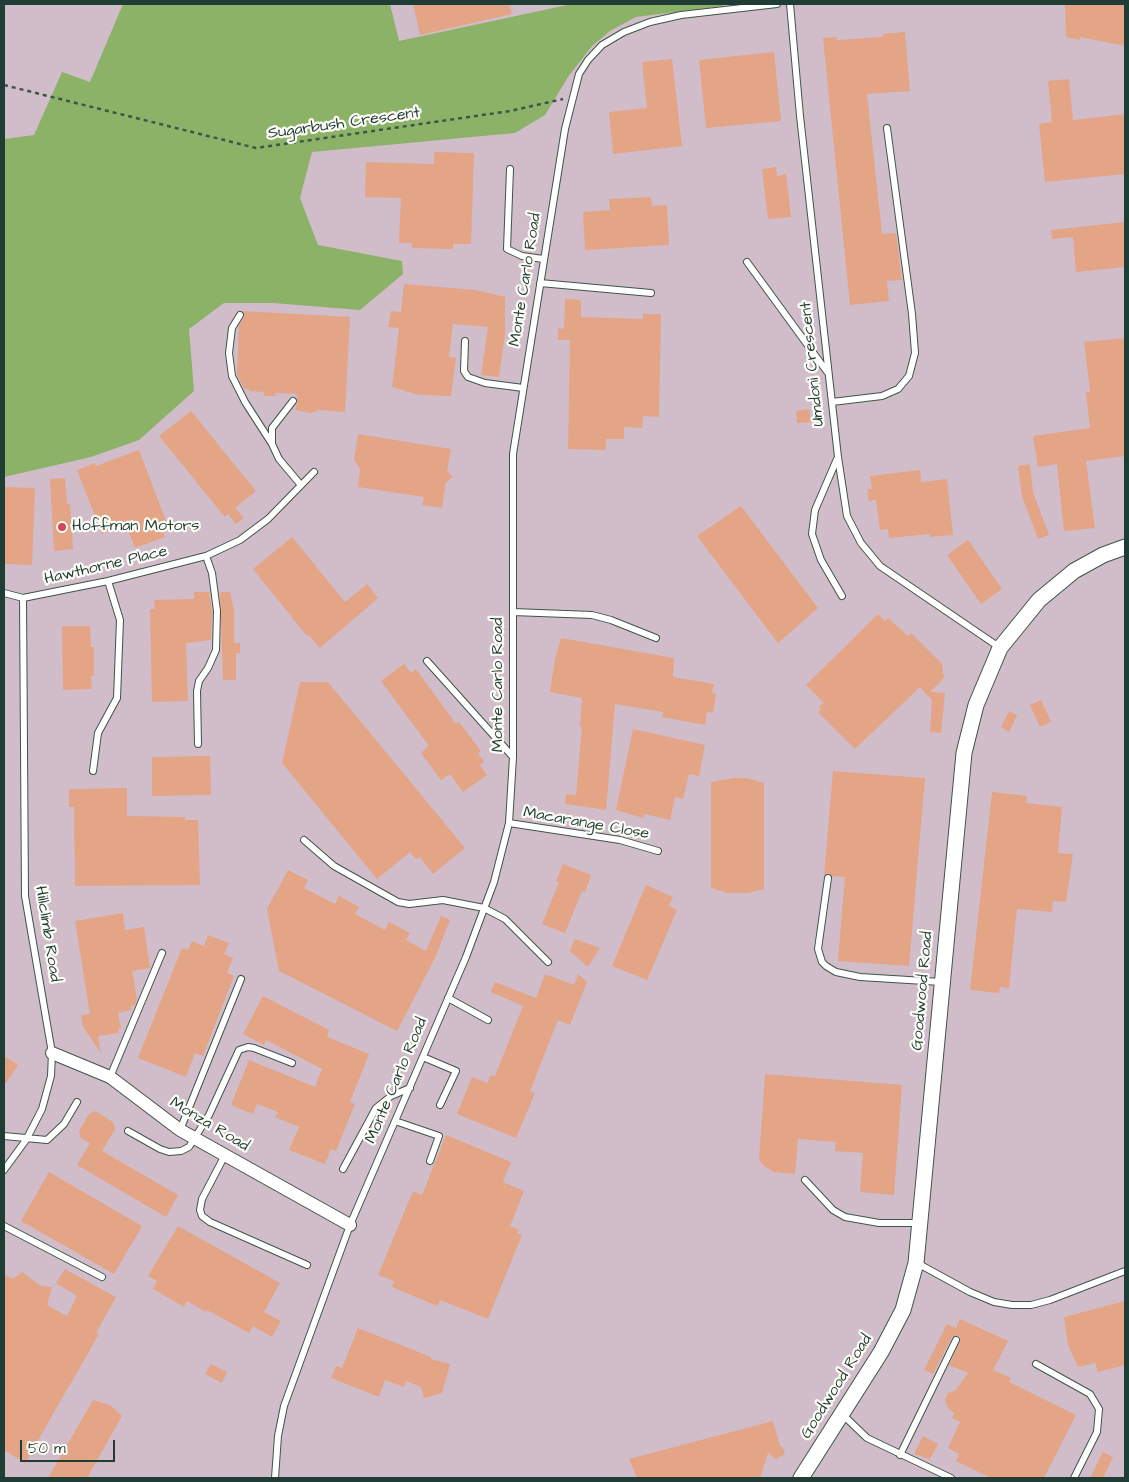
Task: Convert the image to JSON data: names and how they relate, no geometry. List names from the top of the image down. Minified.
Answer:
{"streets":{"street":["Goodwood Road","Monza Road"],"lane":["Monte Carlo Road","Umdoni Crescent","Hawthorne Place","Macarange Close","Hillclimb Road"],"path":["Sugarbush Crescent"]},"crossings":[["Sugarbush Crescent","Monte Carlo Road"],["Monte Carlo Road","Macarange Close"],["Monte Carlo Road","Monza Road"],["Umdoni Crescent","Goodwood Road"],["Hawthorne Place","Hillclimb Road"],["Hillclimb Road","Monza Road"]],"places":["Hoffman Motors"],"scale_bar":"50 m"}
